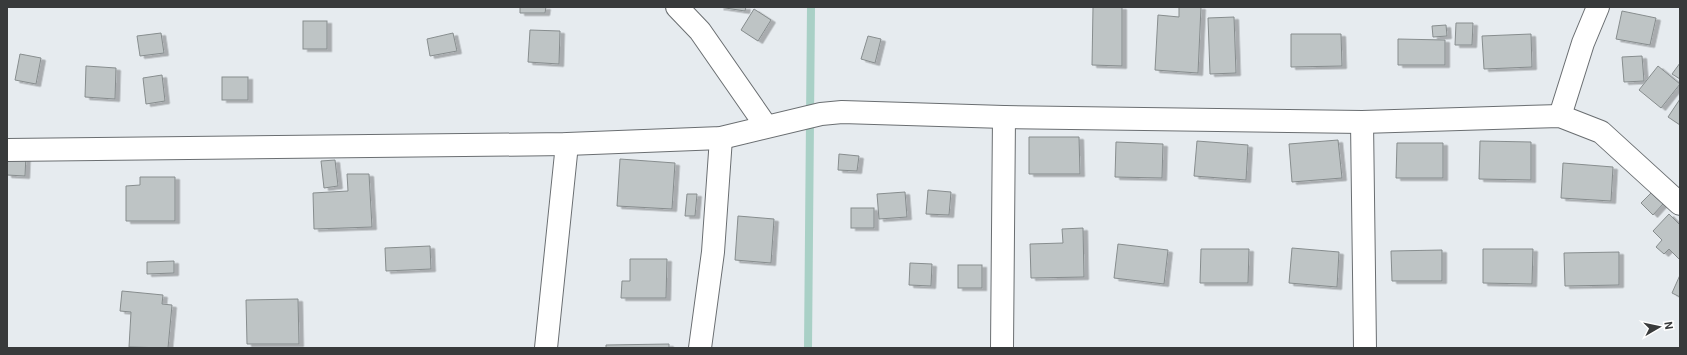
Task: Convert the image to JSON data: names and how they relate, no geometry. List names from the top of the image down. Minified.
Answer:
{"north":"right"}
